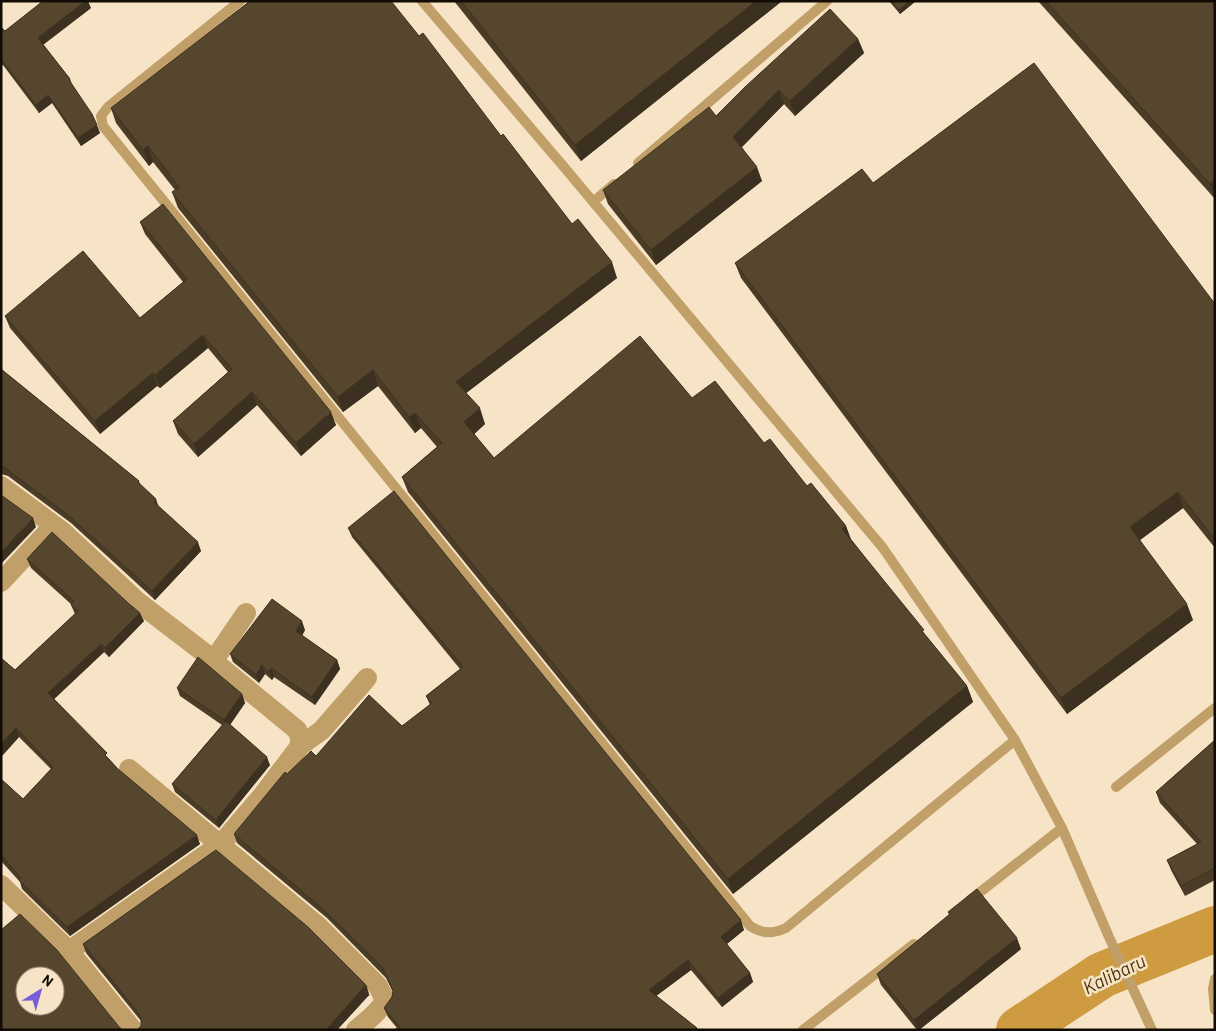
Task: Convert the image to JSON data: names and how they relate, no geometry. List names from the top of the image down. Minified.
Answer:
{"water":["Kalibaru"],"north":"top right"}
